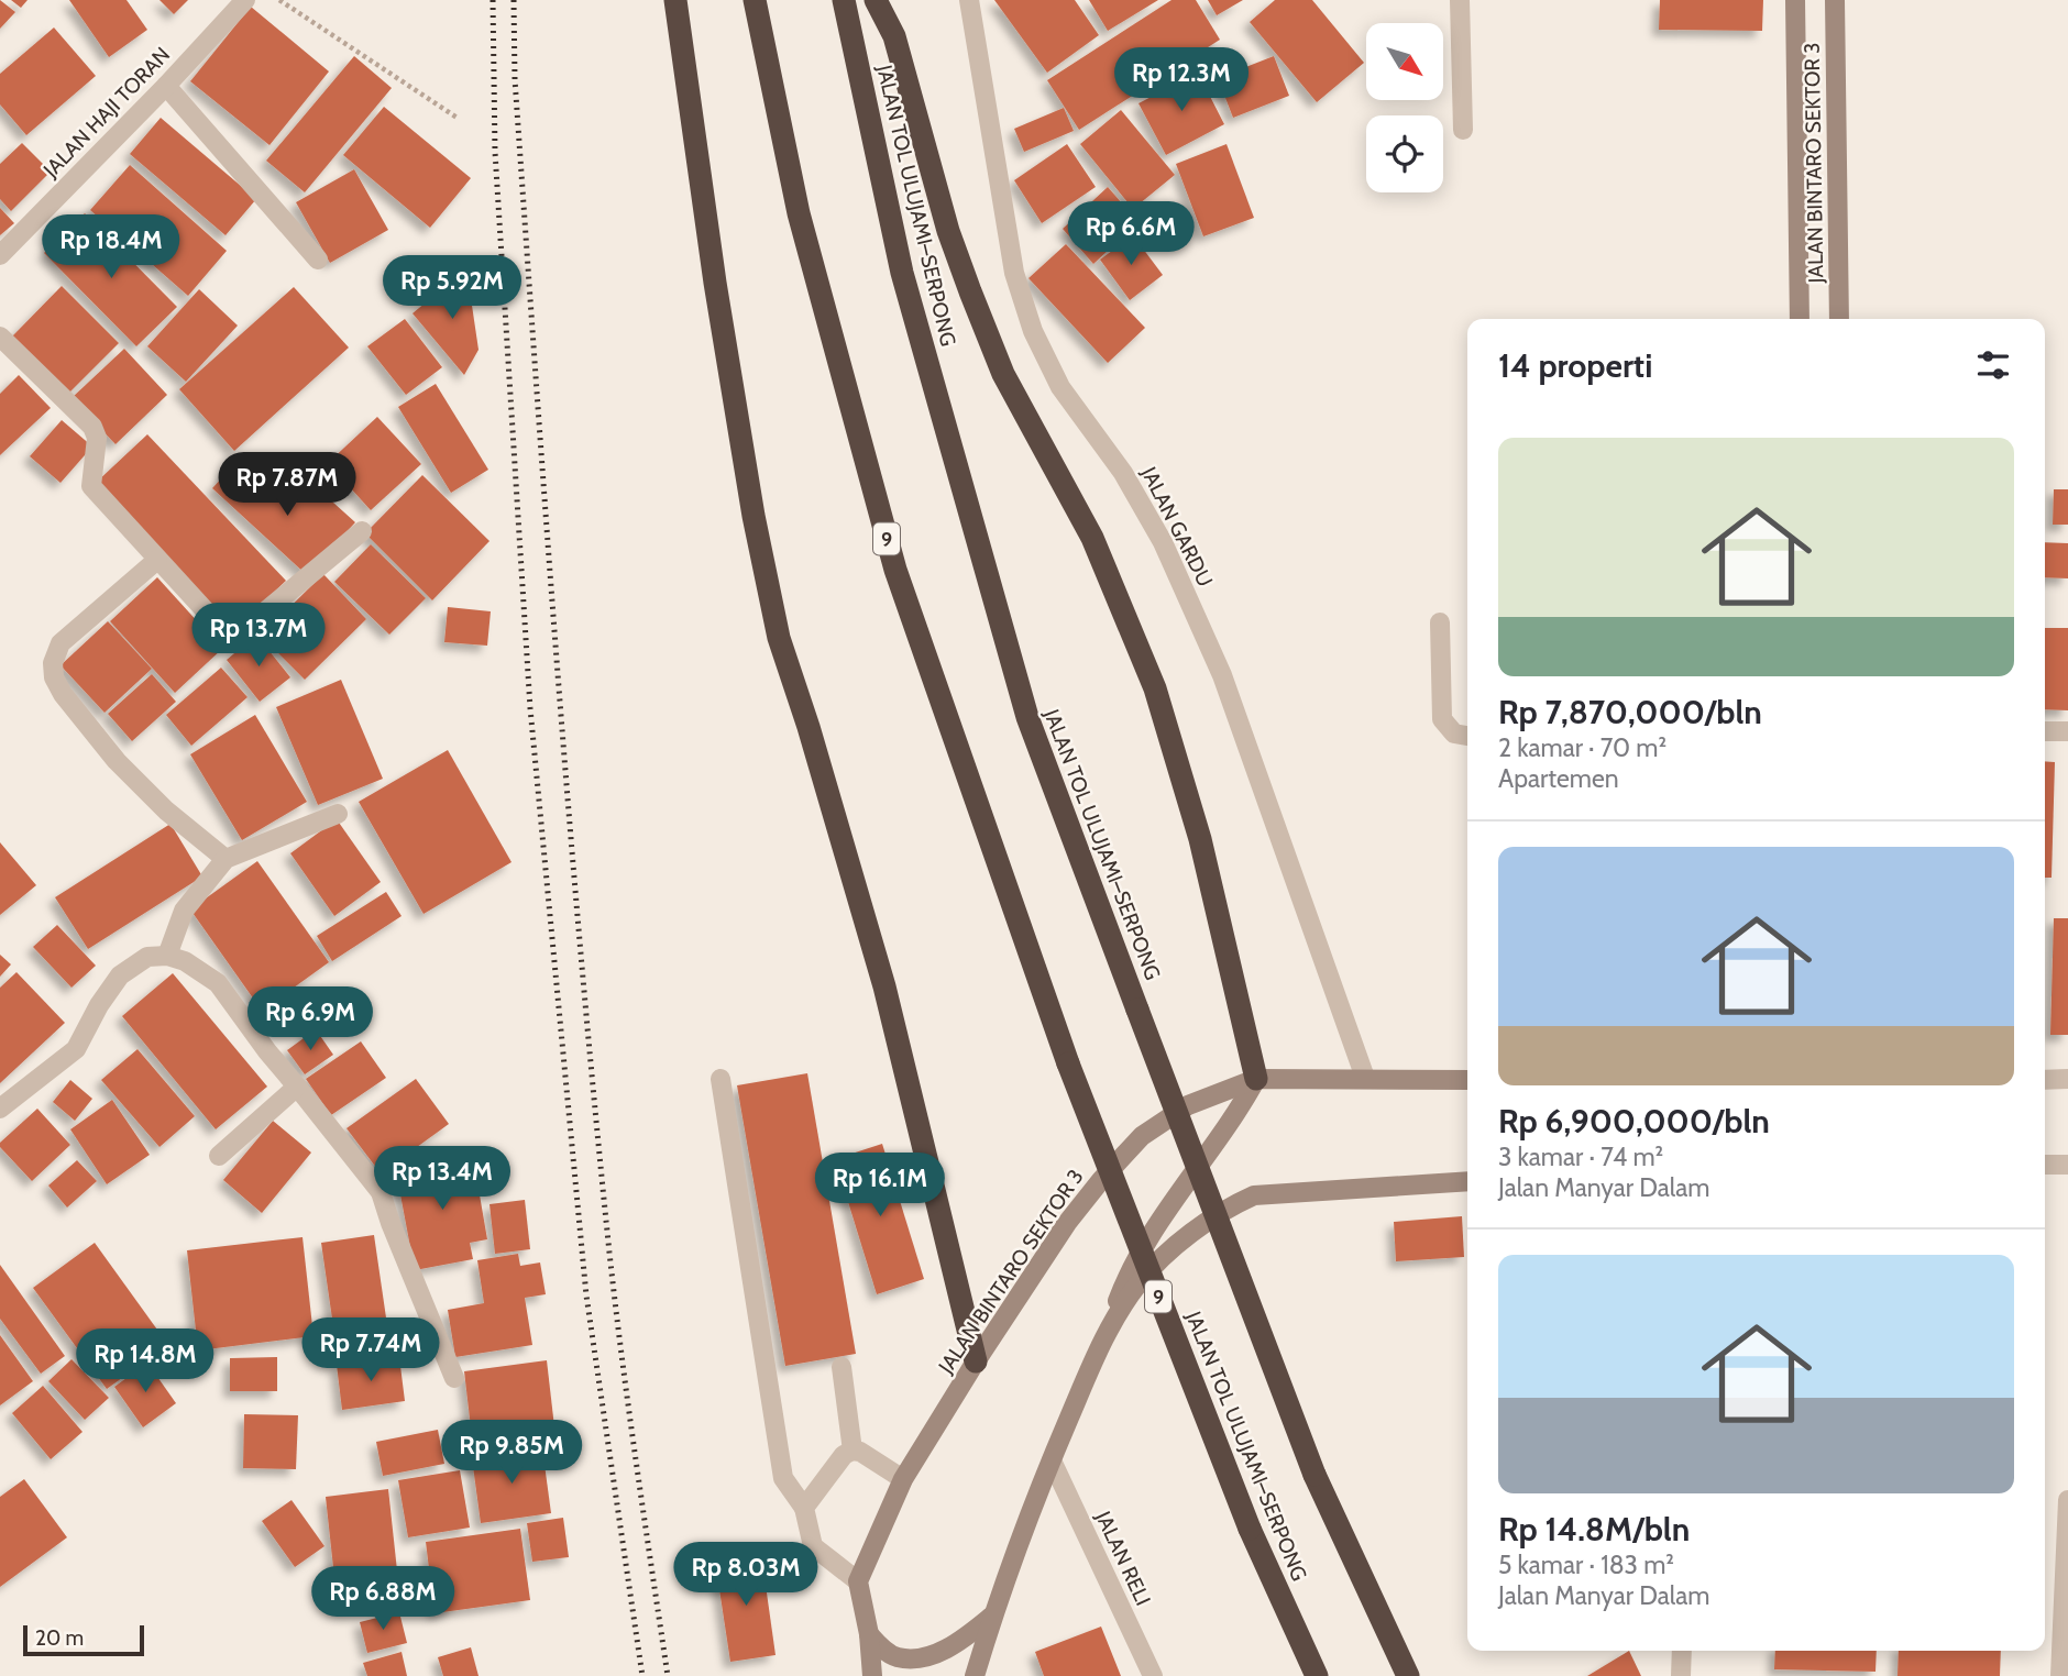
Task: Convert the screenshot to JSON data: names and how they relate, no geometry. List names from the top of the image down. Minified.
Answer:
{"streets":{"highway":["JALAN TOL ULUJAMI–SERPONG","9"],"main road":["JALAN BINTARO SEKTOR 3"],"street":["JALAN HAJI TORAN","JALAN GARDU","JALAN RELI"]},"crossings":[["JALAN BINTARO SEKTOR 3","JALAN GARDU"]],"scale_bar":"20 m","north":"bottom right","page":{"price":["Rp 12.3M","Rp 6.6M","Rp 18.4M","Rp 5.92M","Rp 7.87M","Rp 13.7M","Rp 6.9M","Rp 13.4M","Rp 16.1M","Rp 7.74M","Rp 14.8M","Rp 9.85M","Rp 8.03M","Rp 6.88M"],"heading":"14 properti","list":[{"name":"Rp 7,870,000/bln","note":"2 kamar · 70 m² · Apartemen"},{"name":"Rp 6,900,000/bln","note":"3 kamar · 74 m² · Jalan Manyar Dalam"},{"name":"Rp 14.8M/bln","note":"5 kamar · 183 m² · Jalan Manyar Dalam"}],"scale":"20 m"}}
